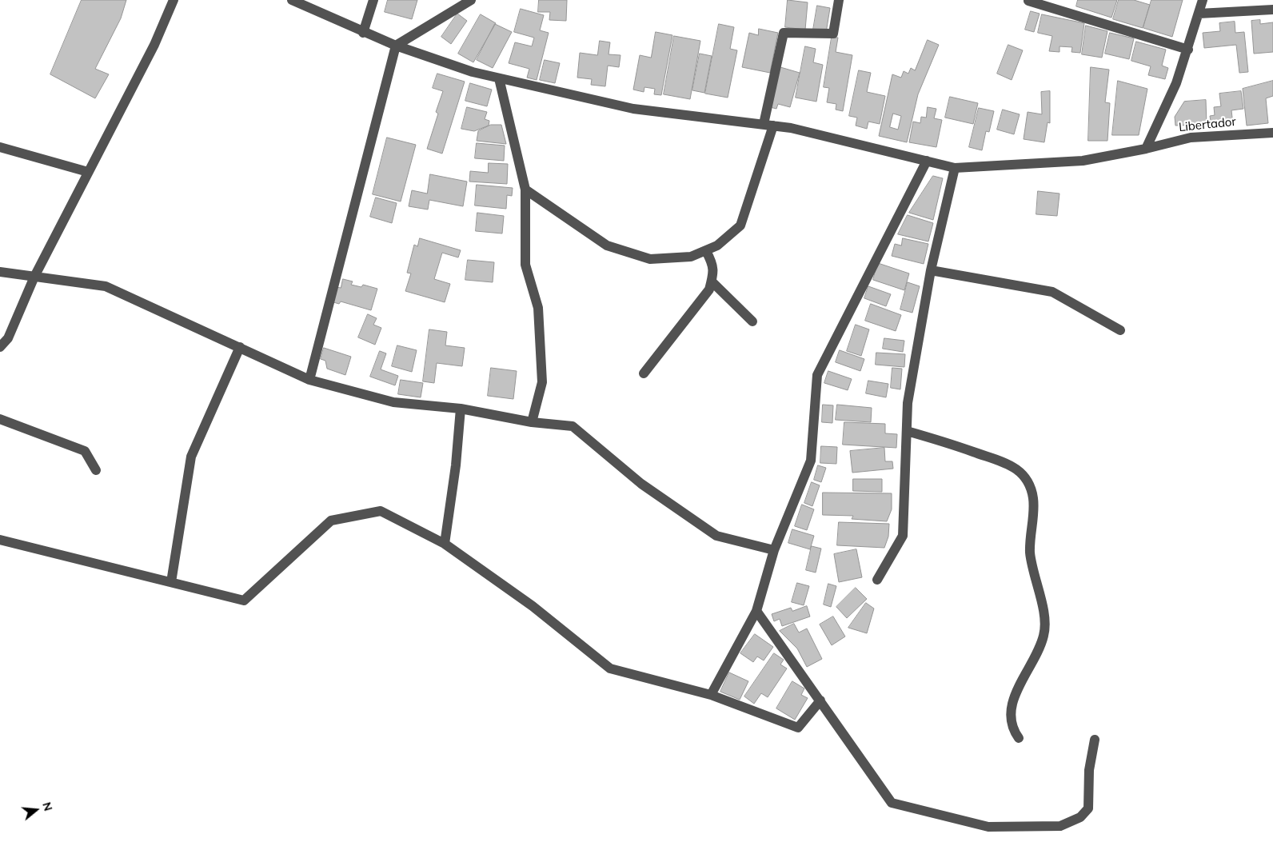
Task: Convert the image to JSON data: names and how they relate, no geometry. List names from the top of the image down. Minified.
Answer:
{"streets":{"street":["Libertador"]},"north":"right"}
